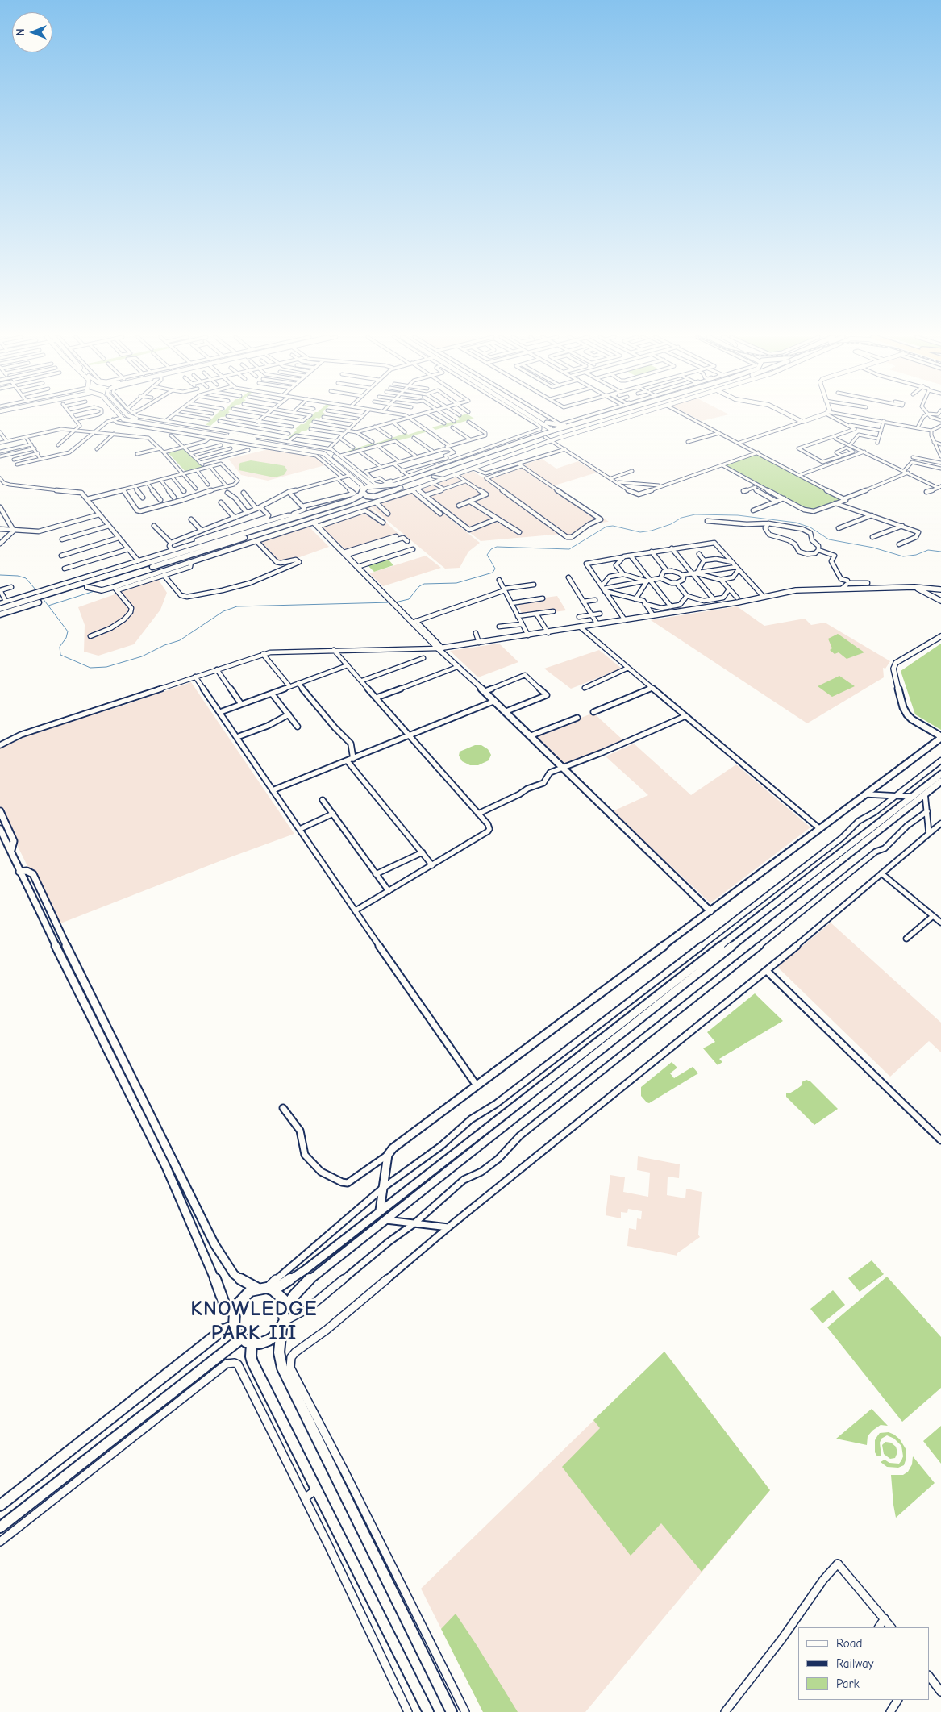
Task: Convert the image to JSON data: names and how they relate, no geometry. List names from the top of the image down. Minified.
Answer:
{"districts":["KNOWLEDGE PARK III"],"legend":["Road","Railway","Park"],"north":"left"}
